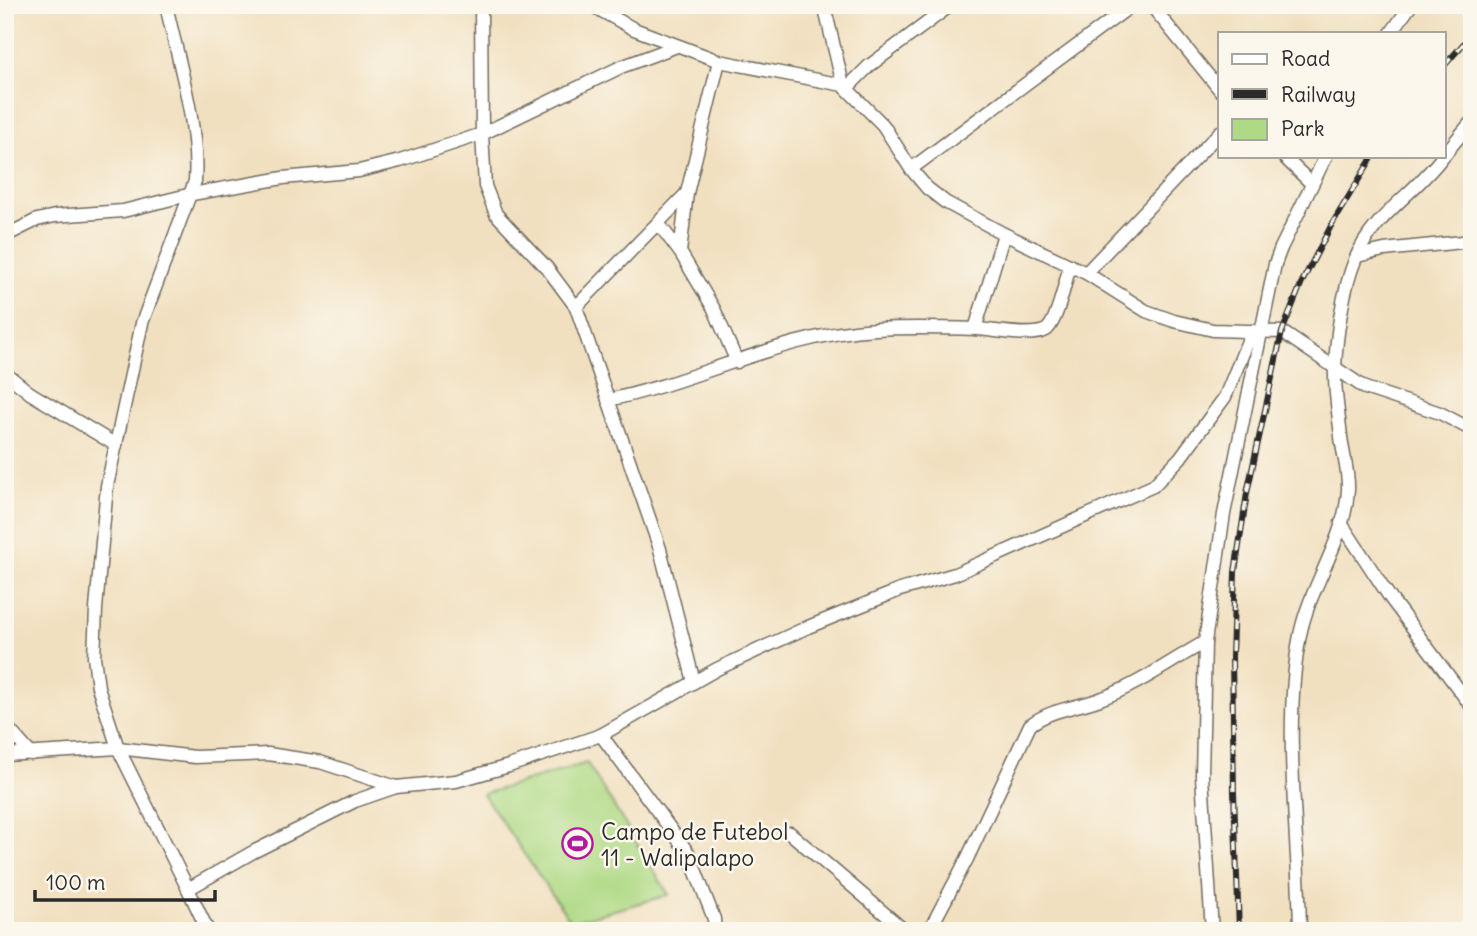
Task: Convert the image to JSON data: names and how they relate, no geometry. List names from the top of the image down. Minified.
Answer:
{"places":{"sports":["Campo de Futebol 11 - Walipalapo"]},"legend":["Road","Railway","Park"],"scale_bar":"100 m"}
